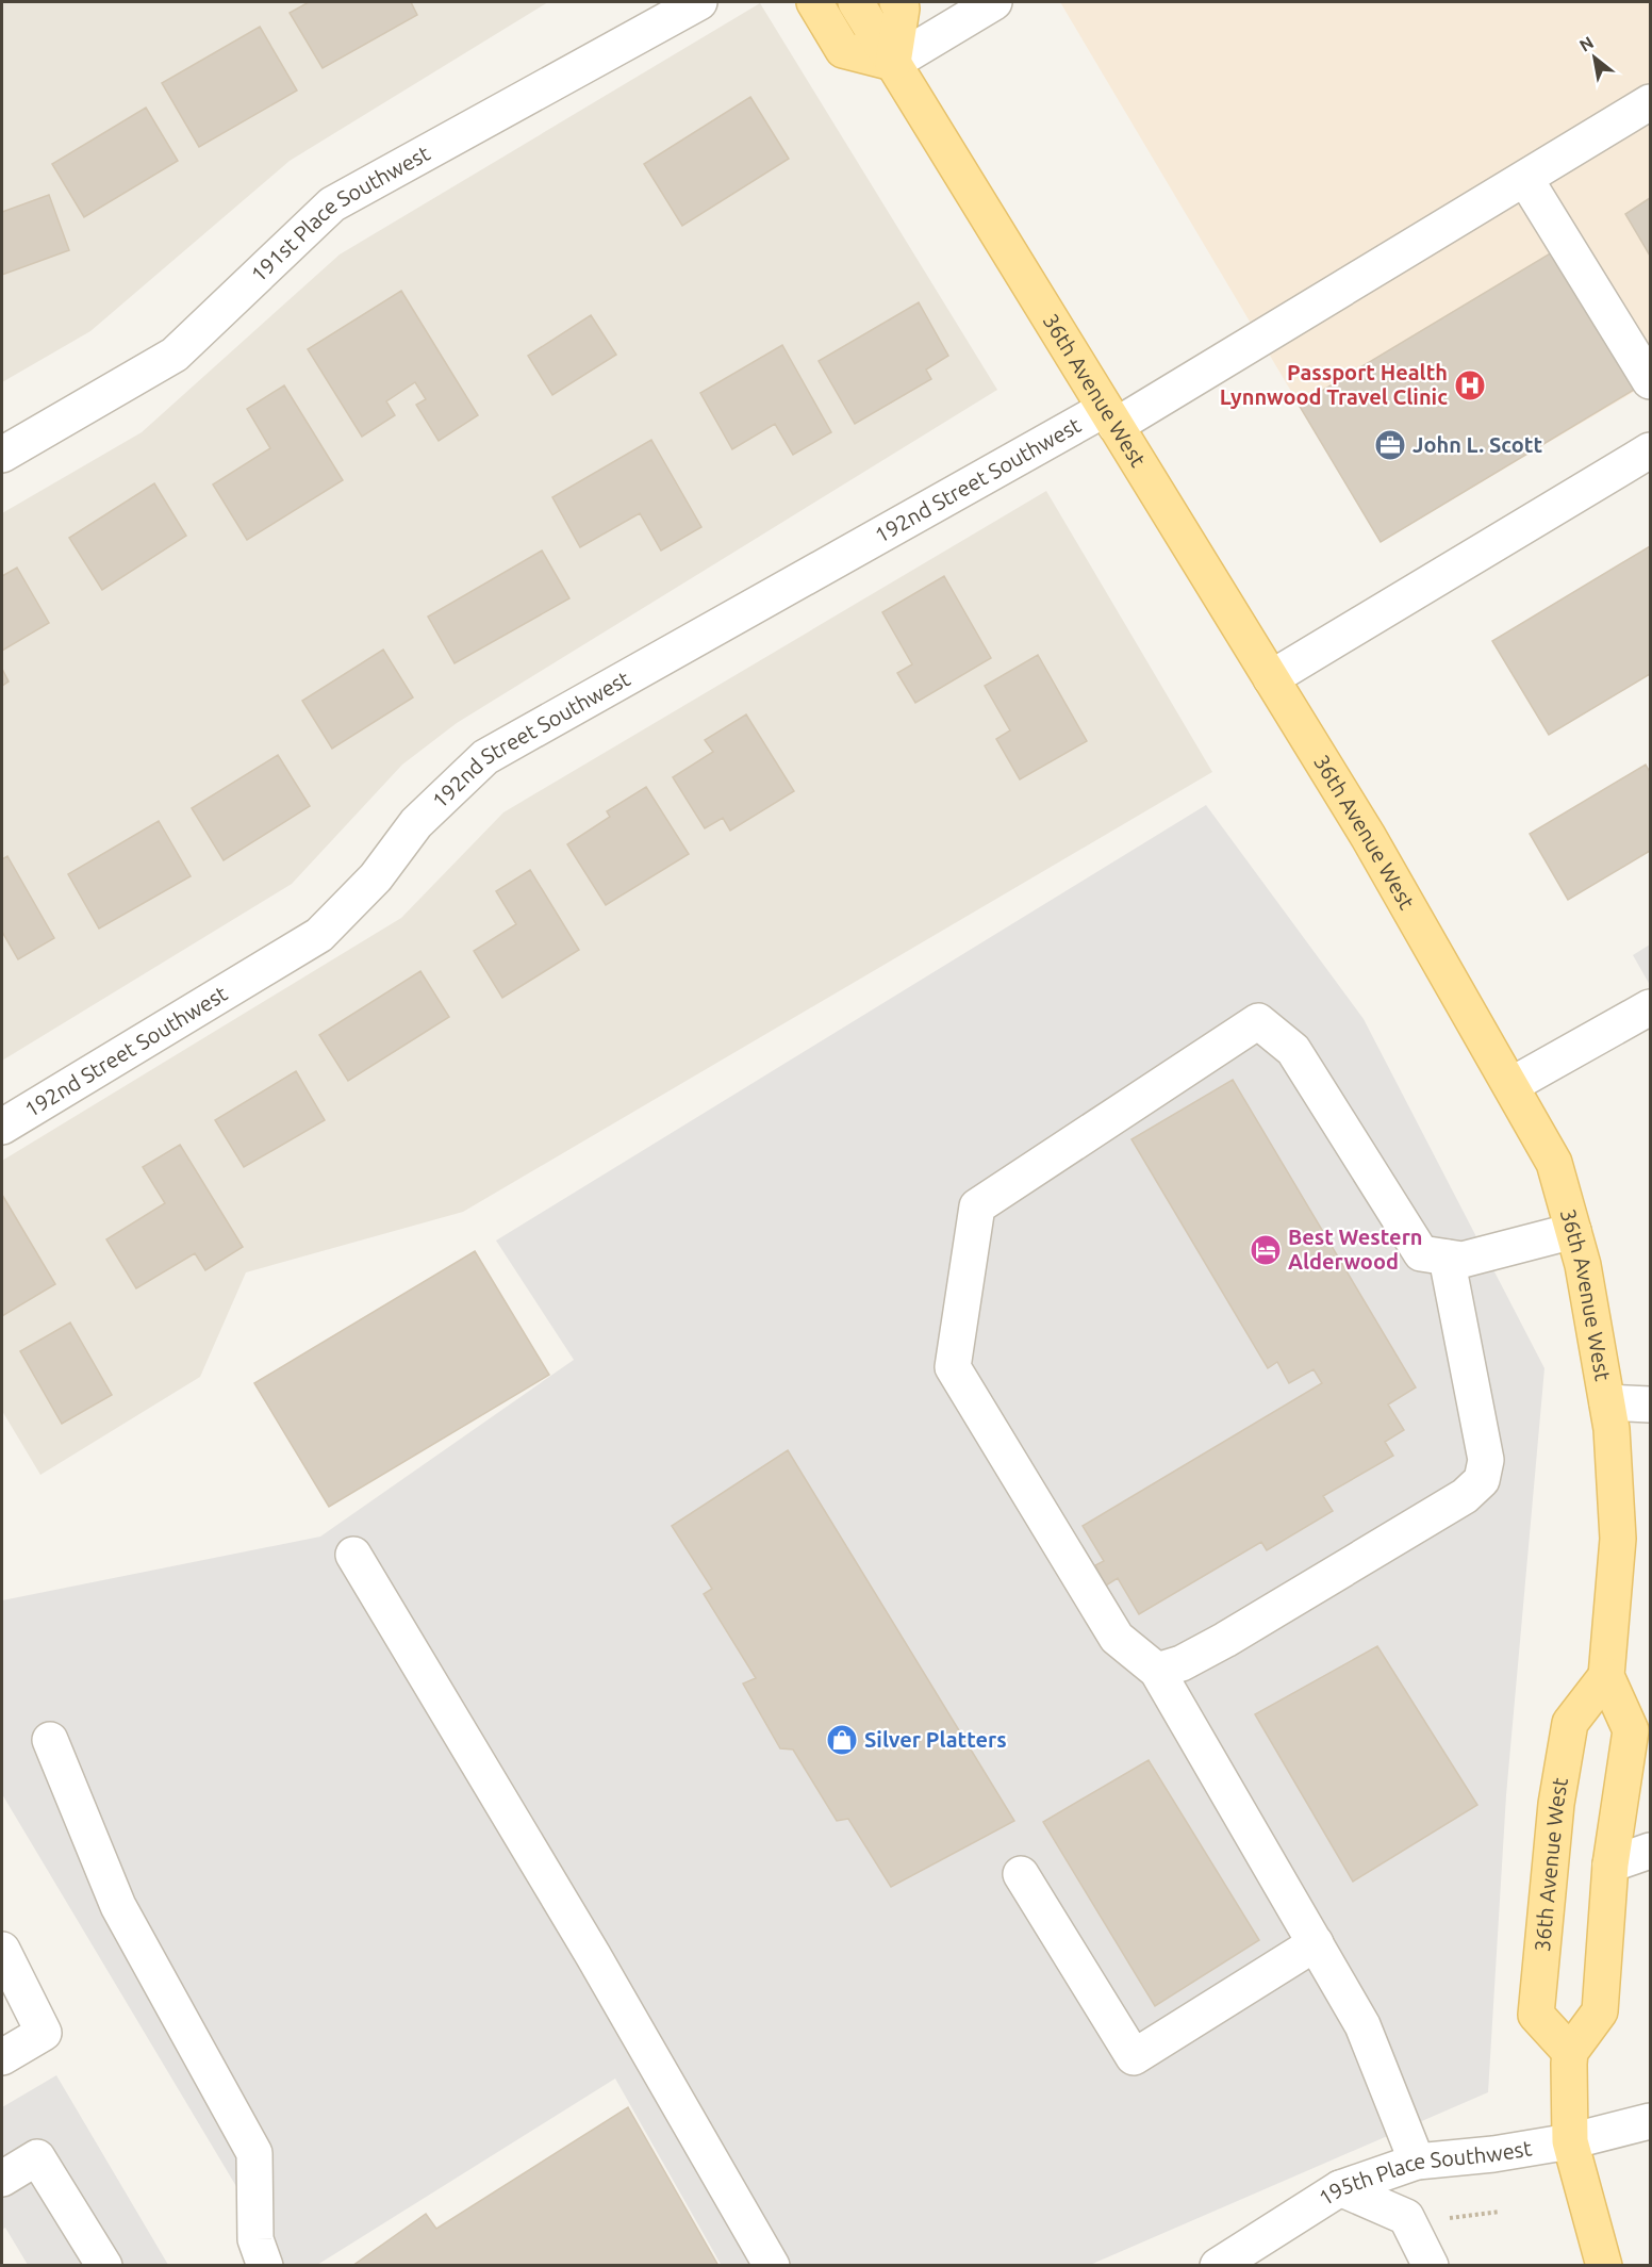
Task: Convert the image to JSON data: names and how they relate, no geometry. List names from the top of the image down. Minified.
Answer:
{"streets":{"main road":["36th Avenue West"],"street":["191st Place Southwest","192nd Street Southwest","195th Place Southwest"]},"crossings":[["36th Avenue West","192nd Street Southwest"]],"places":{"hospital":["Passport Health Lynnwood Travel Clinic"],"office":["John L. Scott"],"hotel":["Best Western Alderwood"],"shop":["Silver Platters"]},"north":"top left"}
